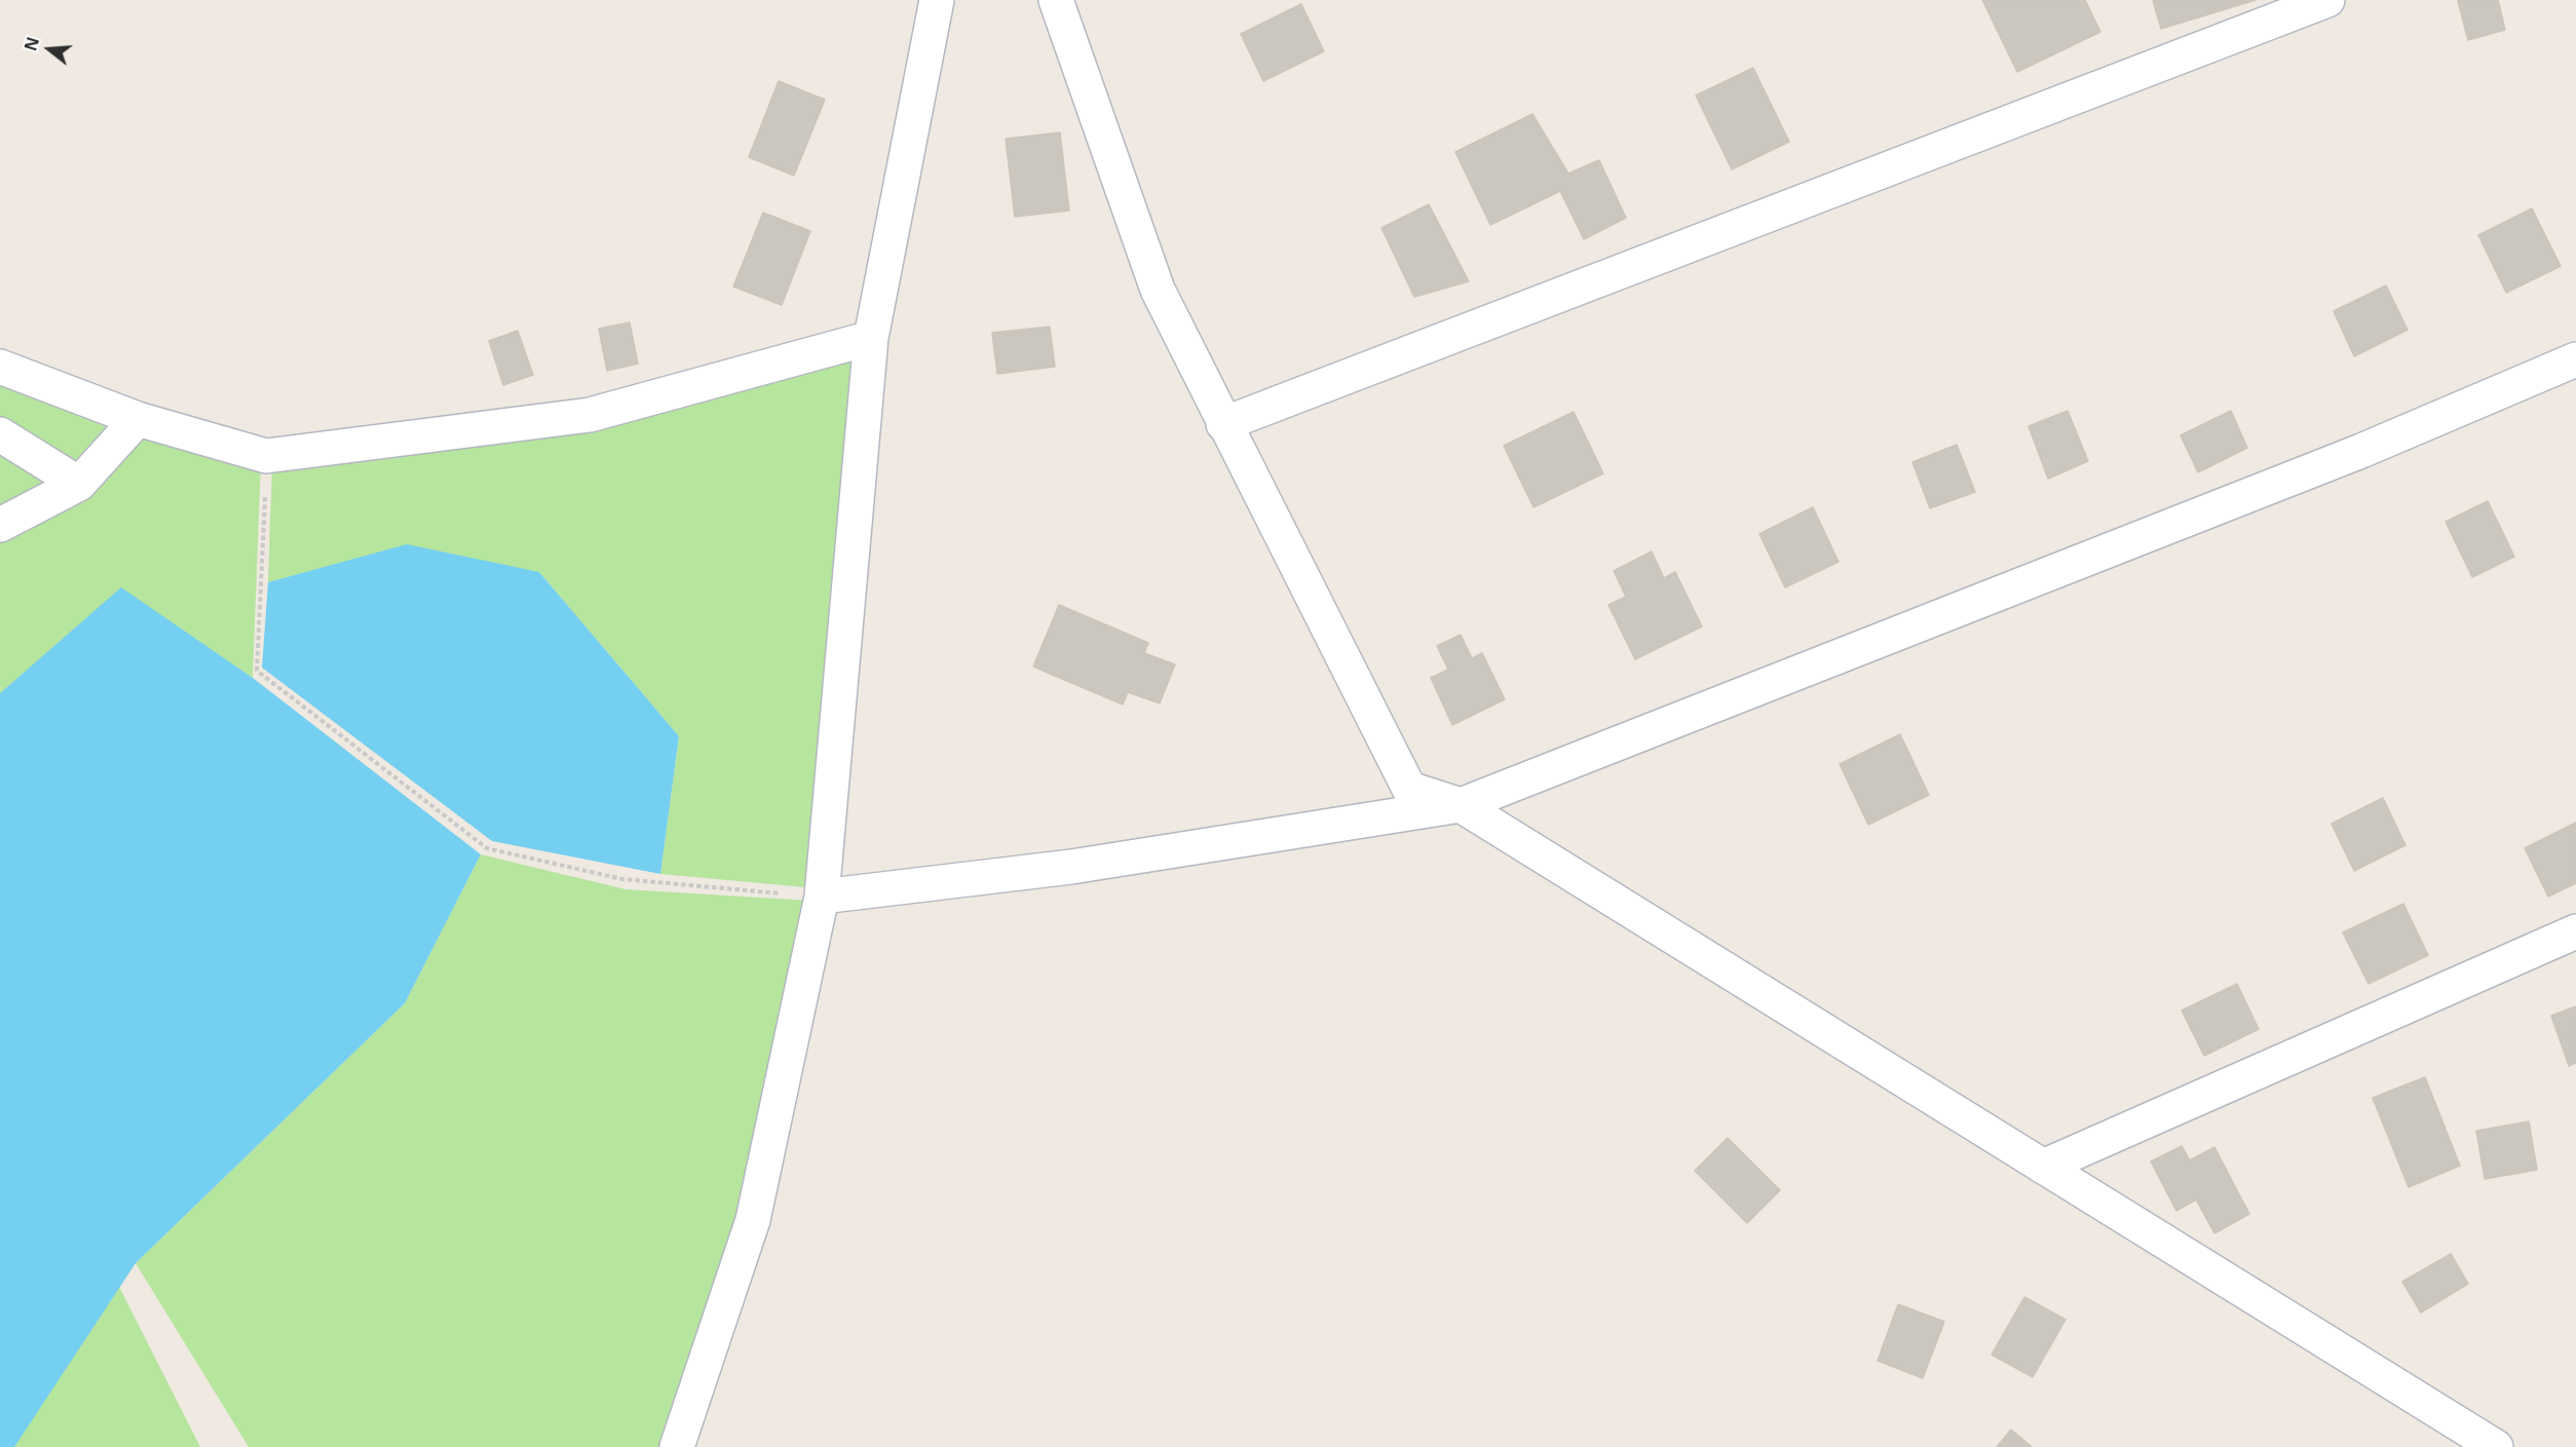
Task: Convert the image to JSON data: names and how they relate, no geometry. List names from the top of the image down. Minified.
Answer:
{"north":"left"}
